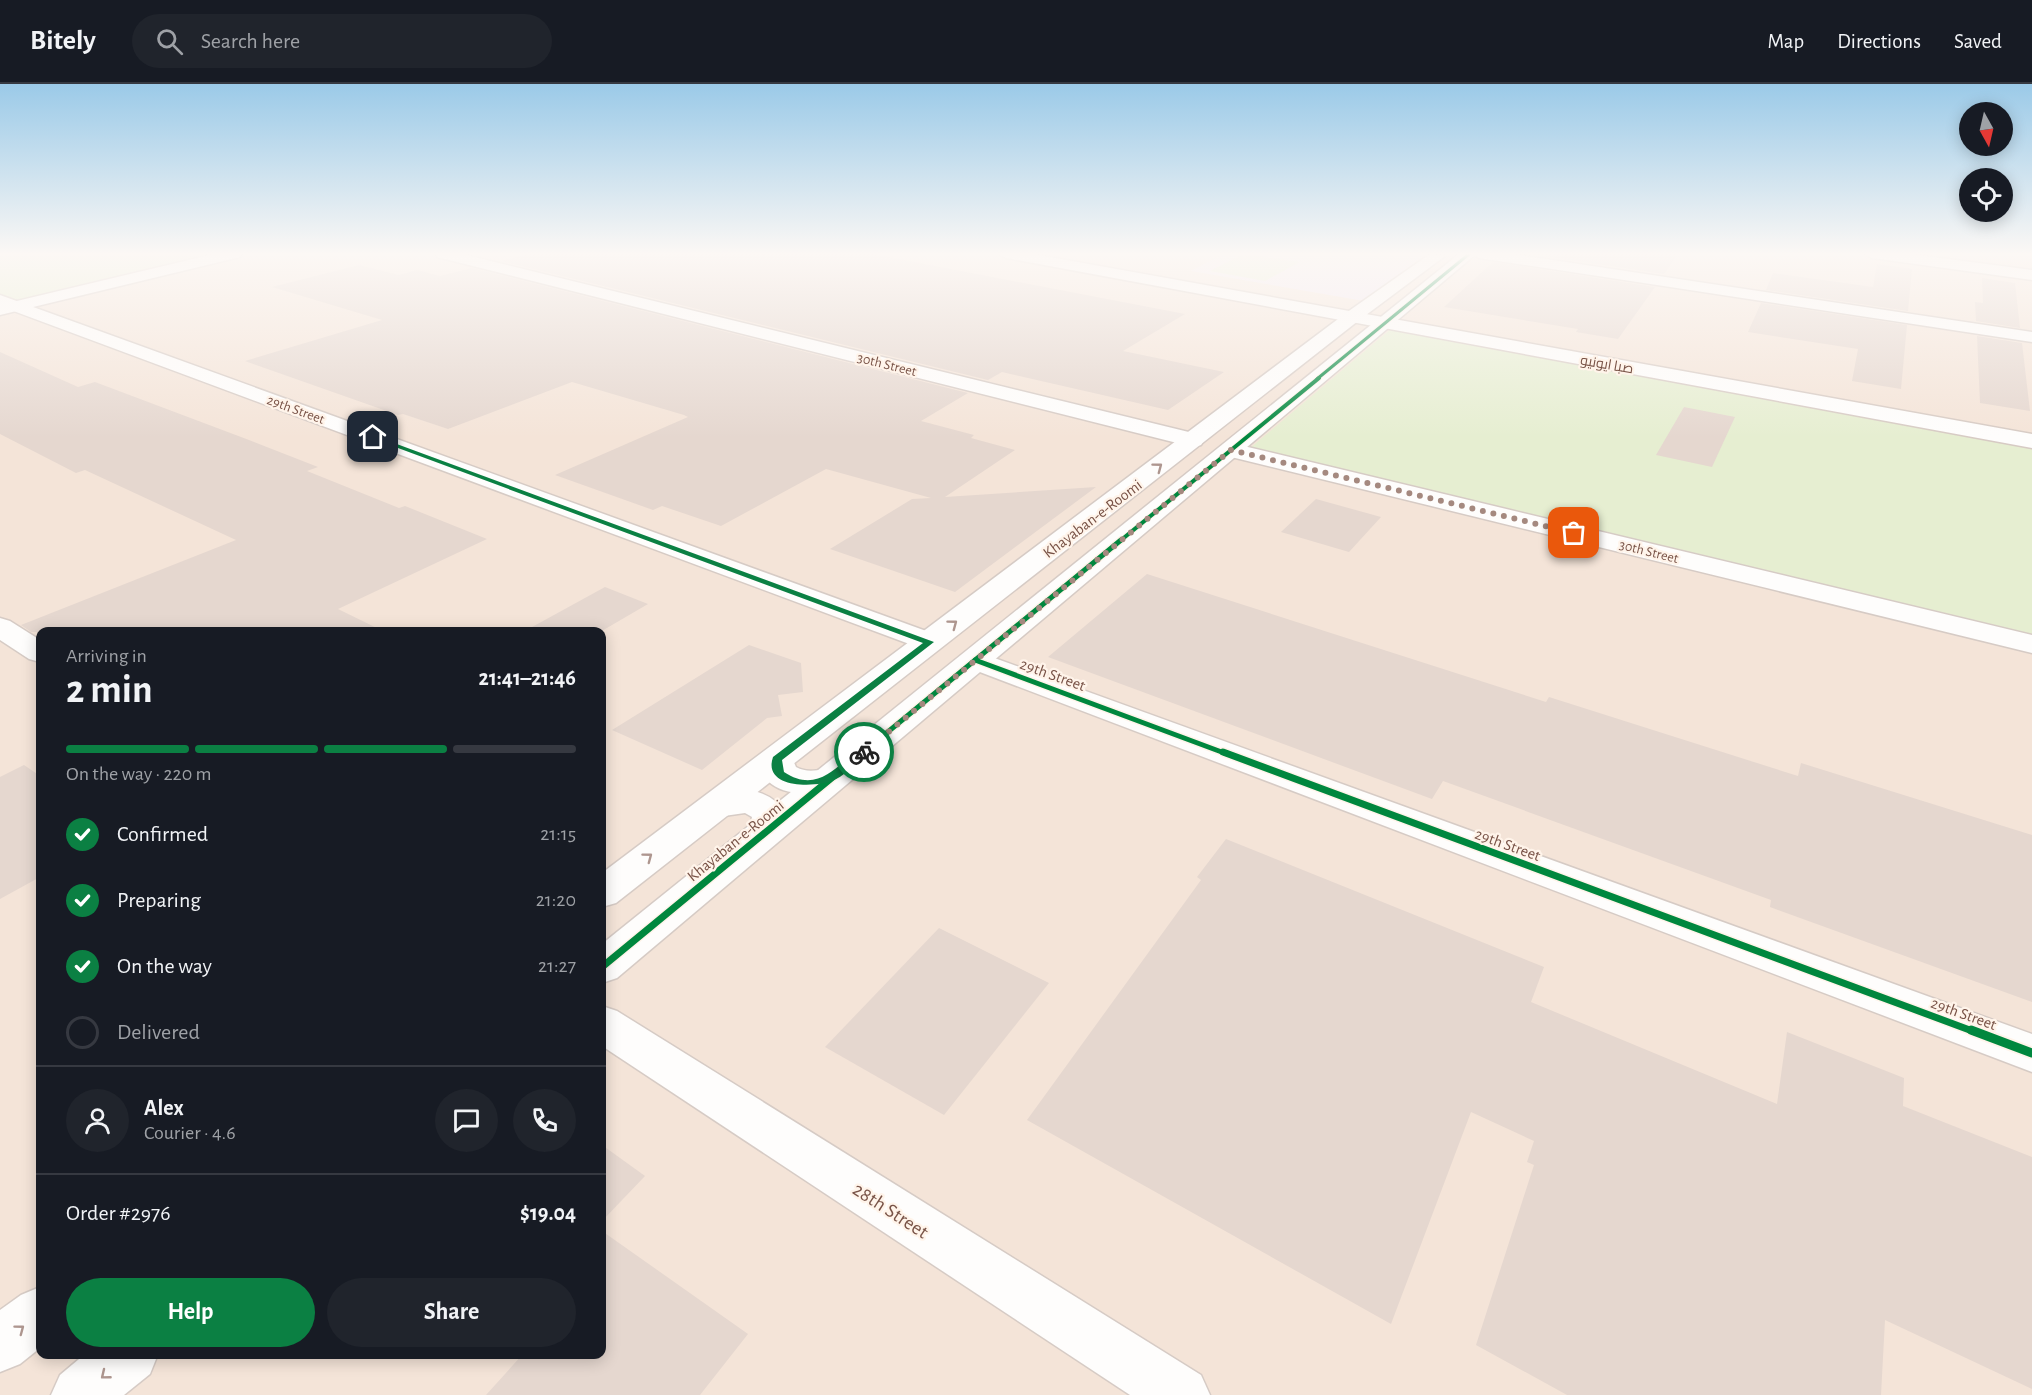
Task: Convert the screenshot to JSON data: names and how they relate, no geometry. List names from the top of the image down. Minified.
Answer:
{"streets":{"street":["30th Street","صبا ایونیو","29th Street","Khayaban-e-Roomi","28th Street"]},"crossings":[["30th Street","Khayaban-e-Roomi"],["صبا ایونیو","Khayaban-e-Roomi"],["29th Street","Khayaban-e-Roomi"]],"north":"bottom","page":{"header":"Bitely","search":"Search here","nav":["Map","Directions","Saved"],"heading":["2 min","Arriving in","21:41–21:46"],"panel":["Alex","Courier · 4.6","Order #2976","$19.04"],"bar":"On the way · 220 m","list":[["Confirmed","21:15"],["Preparing","21:20"],["On the way","21:27"],"Delivered"],"buttons":["Help","Share"]}}
